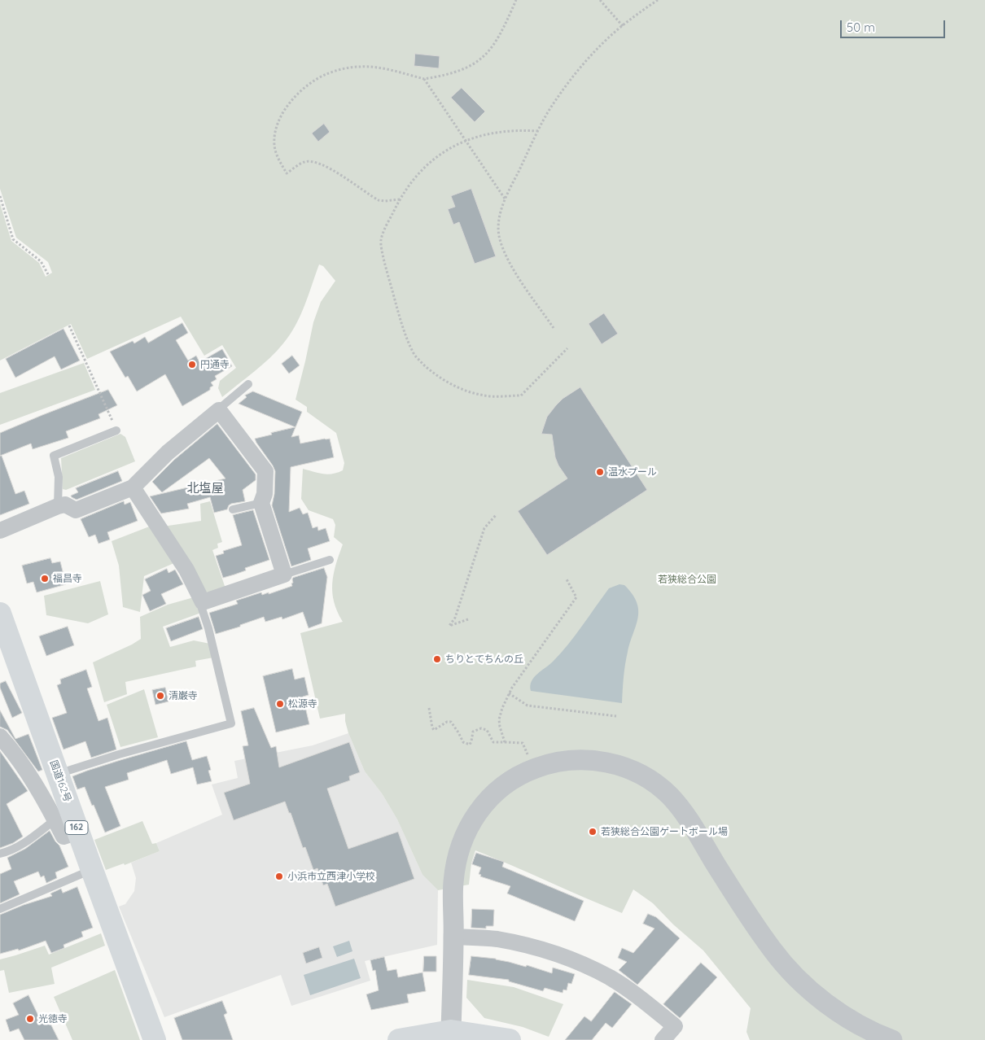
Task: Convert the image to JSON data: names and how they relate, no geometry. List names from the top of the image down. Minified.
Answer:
{"streets":{"main road":["国道162号","162"]},"districts":["北塩屋"],"parks":["若狭総合公園"],"places":["円通寺","温水プール","福昌寺","ちりとてちんの丘","清巌寺","松源寺","若狭総合公園ゲートボール場","小浜市立西津小学校","光徳寺"],"scale_bar":"50 m"}
